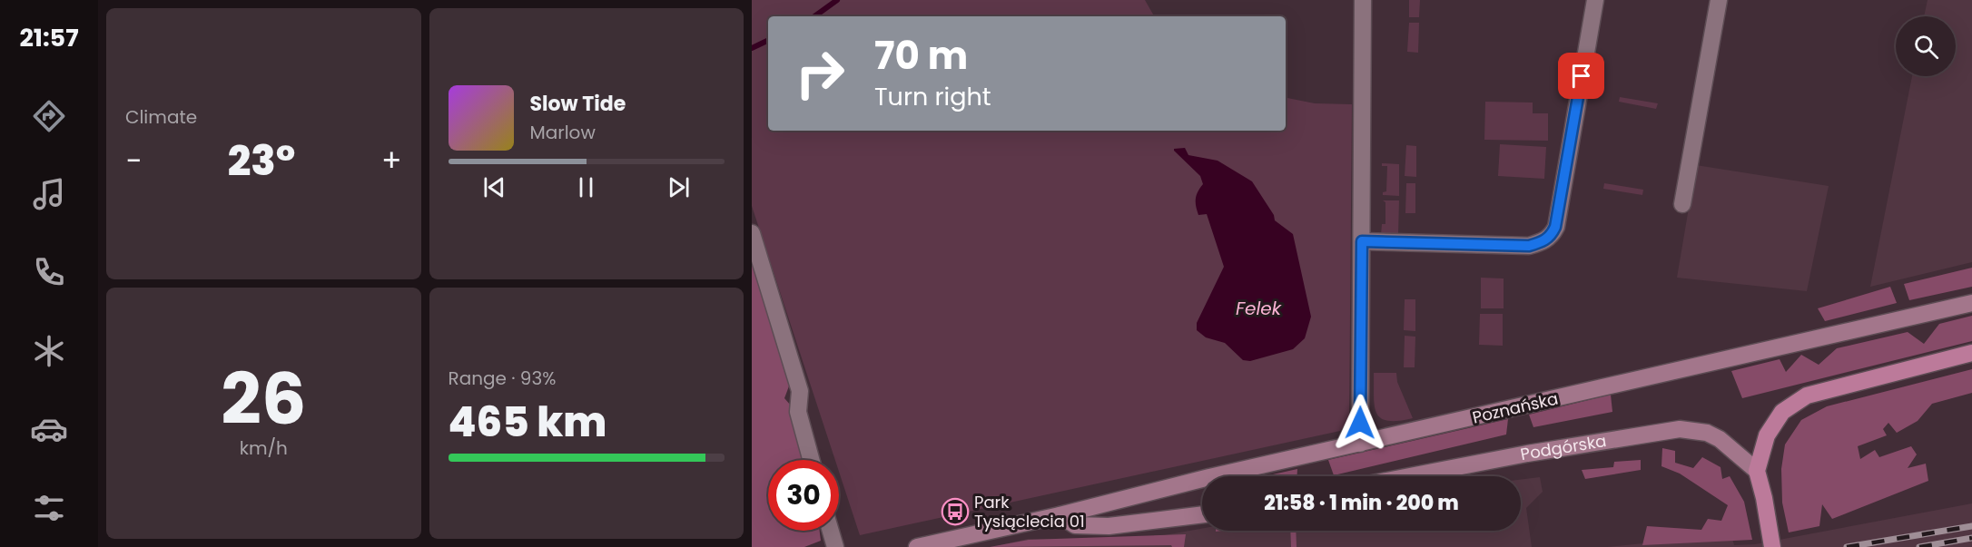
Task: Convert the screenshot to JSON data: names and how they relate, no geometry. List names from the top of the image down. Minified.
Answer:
{"streets":{"street":["Poznańska","Podgórska"]},"water":["Felek"],"places":{"bus stop":["Park Tysiąclecia 01"]},"page":{"tabs":"21:57","tile":["Climate",["26","km/h"],["Range · 93%","465 km"]],"turn":["70 m","Turn right"],"song":["Slow Tide","Marlow"],"heat":["−","23°","+"],"limit":"30","trip":"21:58 · 1 min · 200 m"}}
